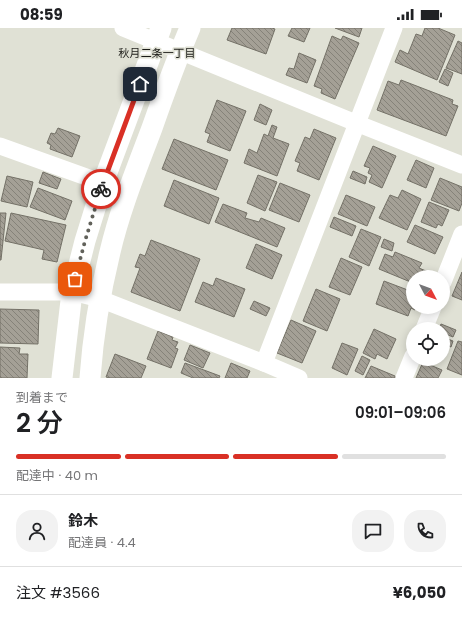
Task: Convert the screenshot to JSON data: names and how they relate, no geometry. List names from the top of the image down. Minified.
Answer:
{"districts":["秋月二条一丁目"],"north":"bottom right","page":{"status":"08:59","heading":["2 分","到着まで","09:01–09:06"],"panel":["鈴木","配達員 · 4.4","注文 #3566","¥6,050"],"bar":"配達中 · 40 m"}}
